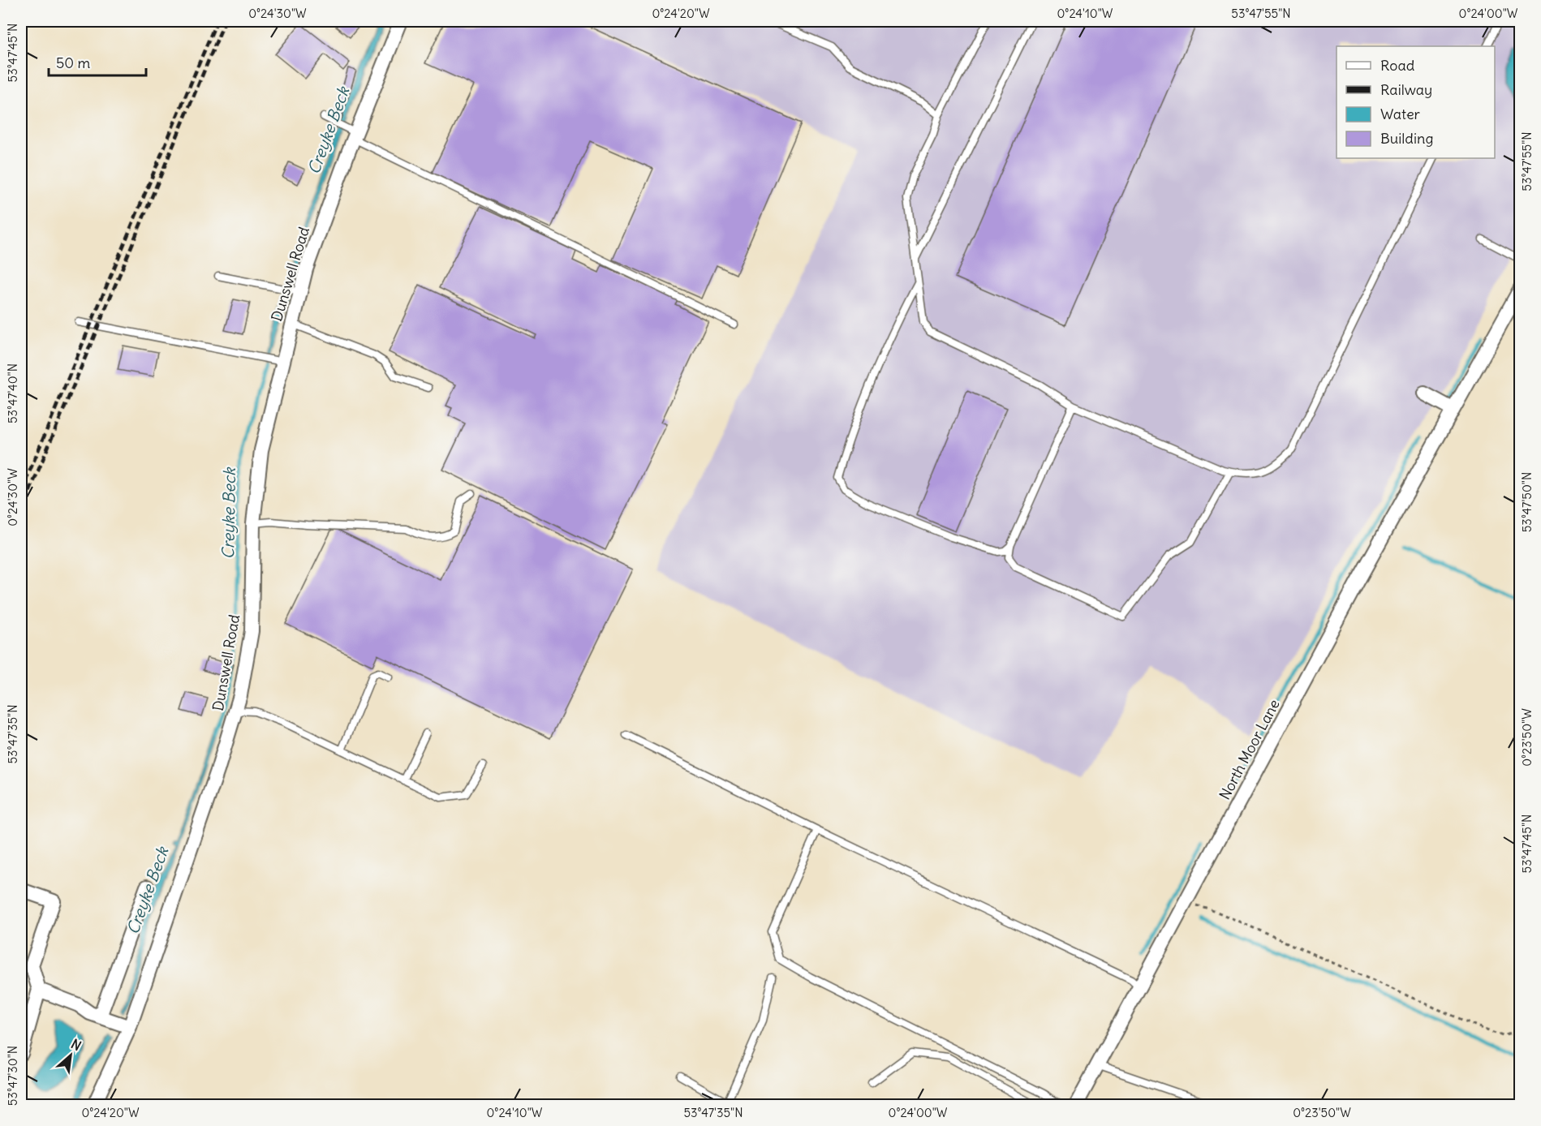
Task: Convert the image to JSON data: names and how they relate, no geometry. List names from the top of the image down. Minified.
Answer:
{"streets":{"street":["Dunswell Road","North Moor Lane"]},"water":["Creyke Beck"],"legend":["Road","Railway","Water","Building"],"scale_bar":"50 m","north":"top right","coordinates":["0°24'30\"W","0°24'20\"W","0°24'10\"W","53°47'55\"N","0°24'00\"W","53°47'45\"N","53°47'40\"N","53°47'50\"N","53°47'35\"N","0°23'50\"W","53°47'30\"N"]}
